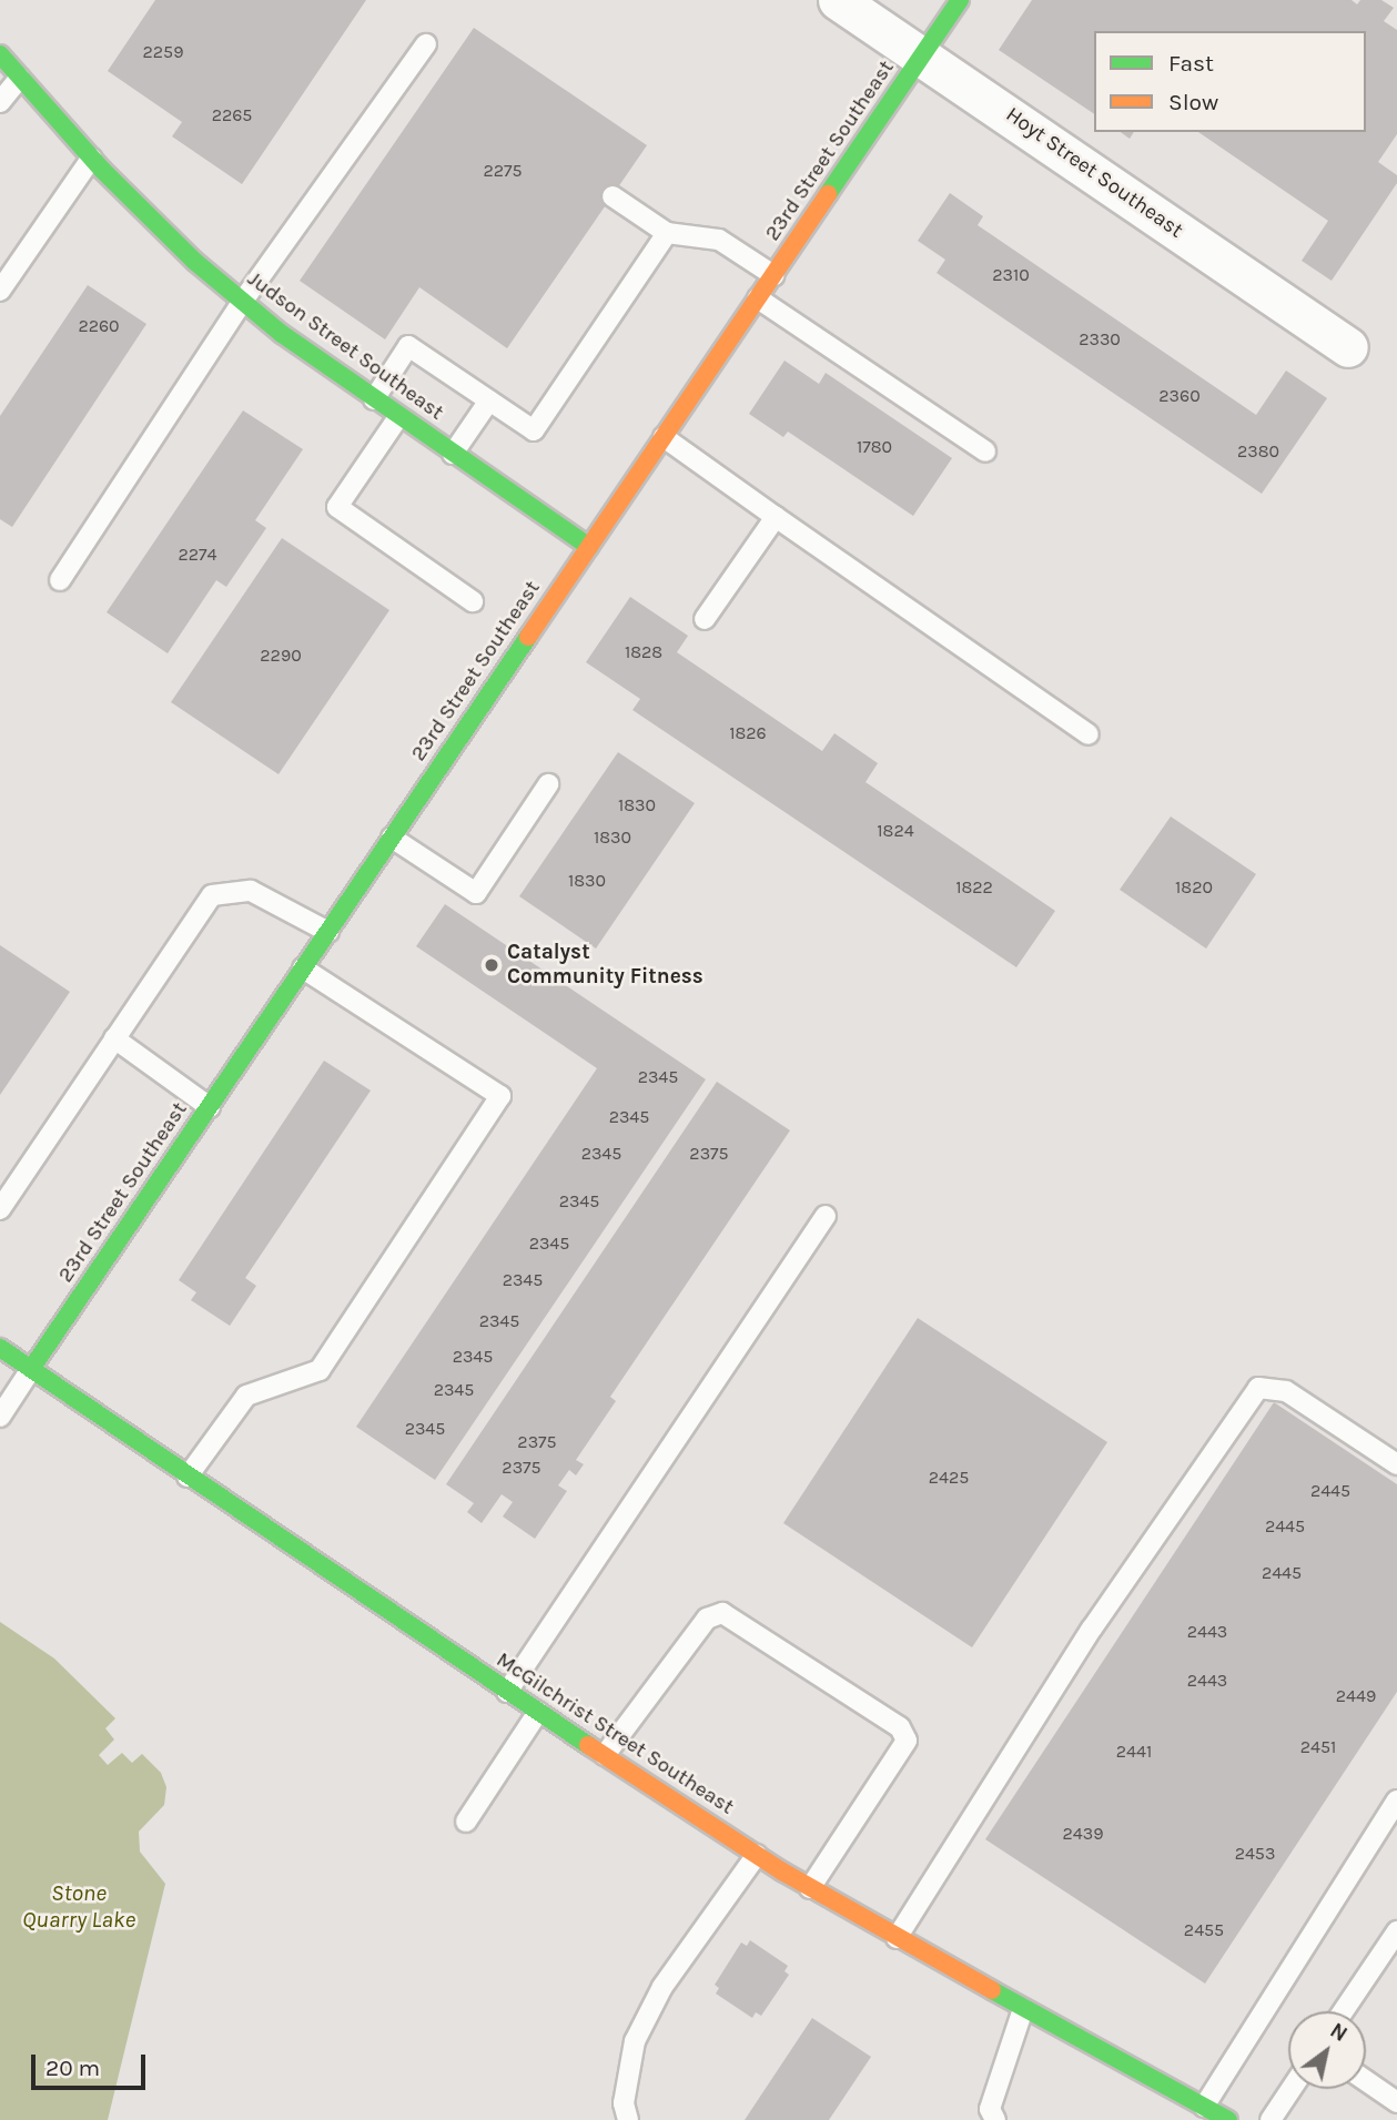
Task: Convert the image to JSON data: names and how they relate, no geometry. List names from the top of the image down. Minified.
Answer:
{"streets":{"street":["23rd Street Southeast","Hoyt Street Southeast","Judson Street Southeast","McGilchrist Street Southeast"]},"crossings":[["23rd Street Southeast","Hoyt Street Southeast"],["23rd Street Southeast","Judson Street Southeast"],["23rd Street Southeast","McGilchrist Street Southeast"]],"water":["Stone Quarry Lake"],"places":["Catalyst Community Fitness"],"house_numbers":["2259","2265","2275","2310","2260","2330","2360","1780","2380","2274","1828","2290","1826","1830","1824","1830","1830","1822","1820","2345","2345","2345","2375","2345","2345","2345","2345","2345","2345","2345","2375","2375","2425","2445","2445","2445","2443","2443","2449","2451","2441","2439","2453","2455"],"legend":["Fast","Slow"],"scale_bar":"20 m","north":"top right"}
